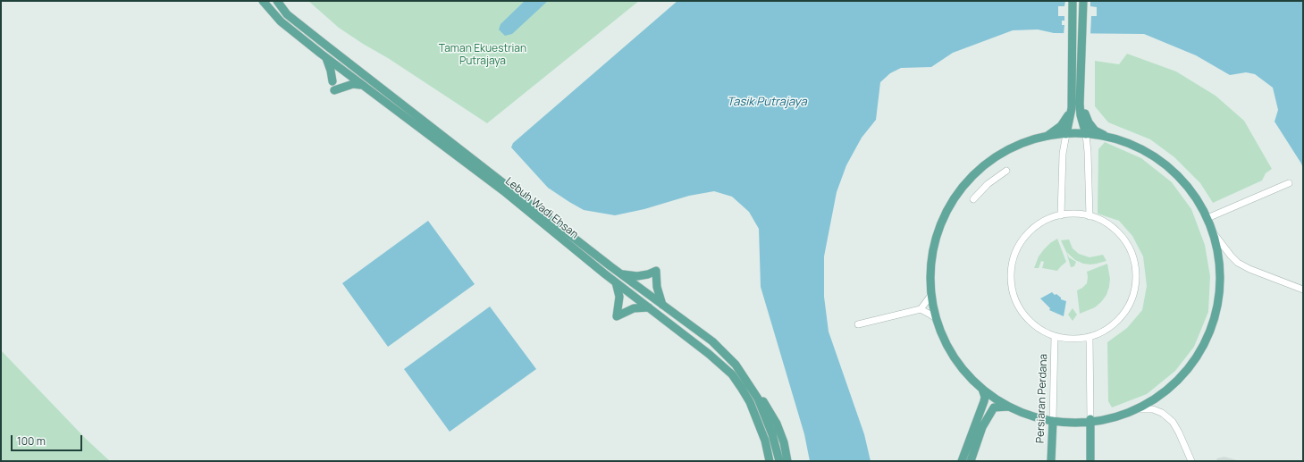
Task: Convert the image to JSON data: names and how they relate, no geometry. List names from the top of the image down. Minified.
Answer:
{"streets":{"main road":["Lebuh Wadi Ehsan","Persiaran Perdana"]},"water":["Tasik Putrajaya"],"parks":["Taman Ekuestrian Putrajaya"],"scale_bar":"100 m"}
